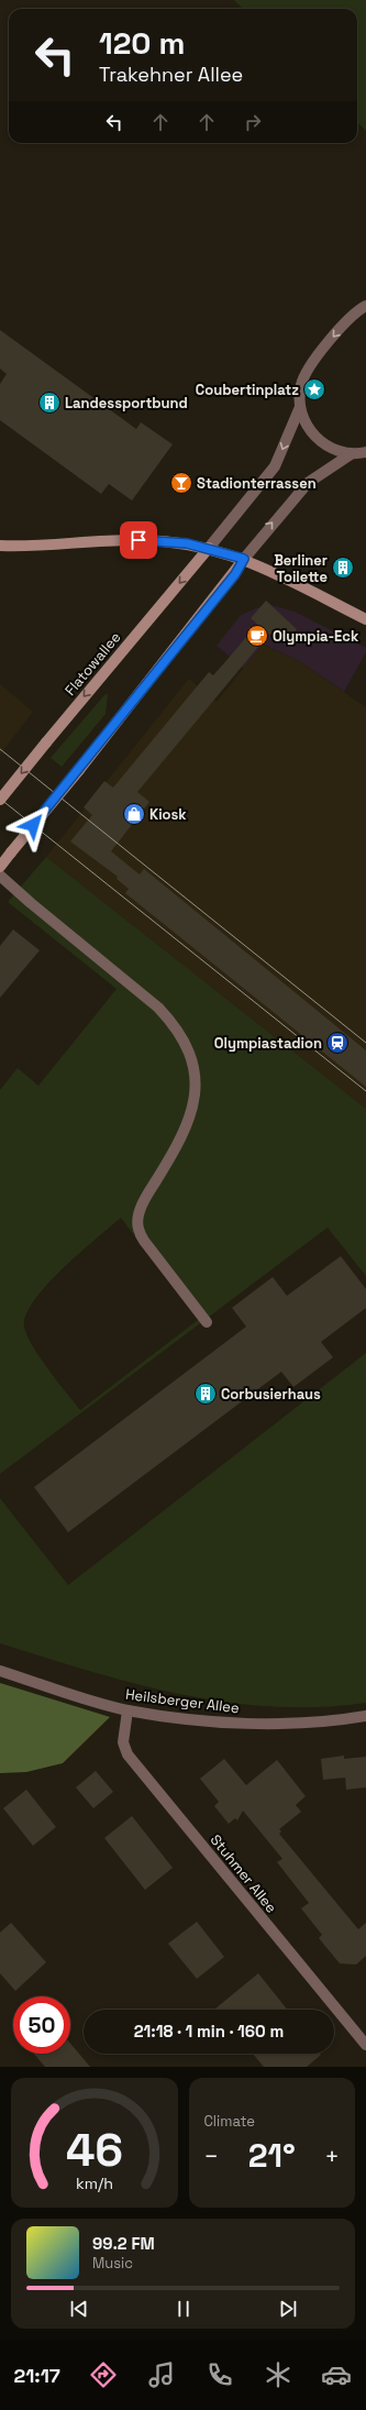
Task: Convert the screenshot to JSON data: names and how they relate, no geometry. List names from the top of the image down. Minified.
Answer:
{"streets":{"main road":["Flatowallee"],"street":["Heilsberger Allee","Stuhmer Allee"]},"crossings":[["Heilsberger Allee","Stuhmer Allee"]],"places":{"place":["Coubertinplatz"],"building":["Landessportbund","Berliner Toilette","Corbusierhaus"],"bar":["Stadionterrassen"],"cafe":["Olympia-Eck"],"shop":["Kiosk"],"station":["Olympiastadion"]},"page":{"turn":["120 m","Trakehner Allee"],"limit":"50","trip":"21:18 · 1 min · 160 m","tile":"Climate","heat":["−","21°","+"],"song":["99.2 FM","Music"],"tabs":"21:17","gauge":["46","km/h"]}}
